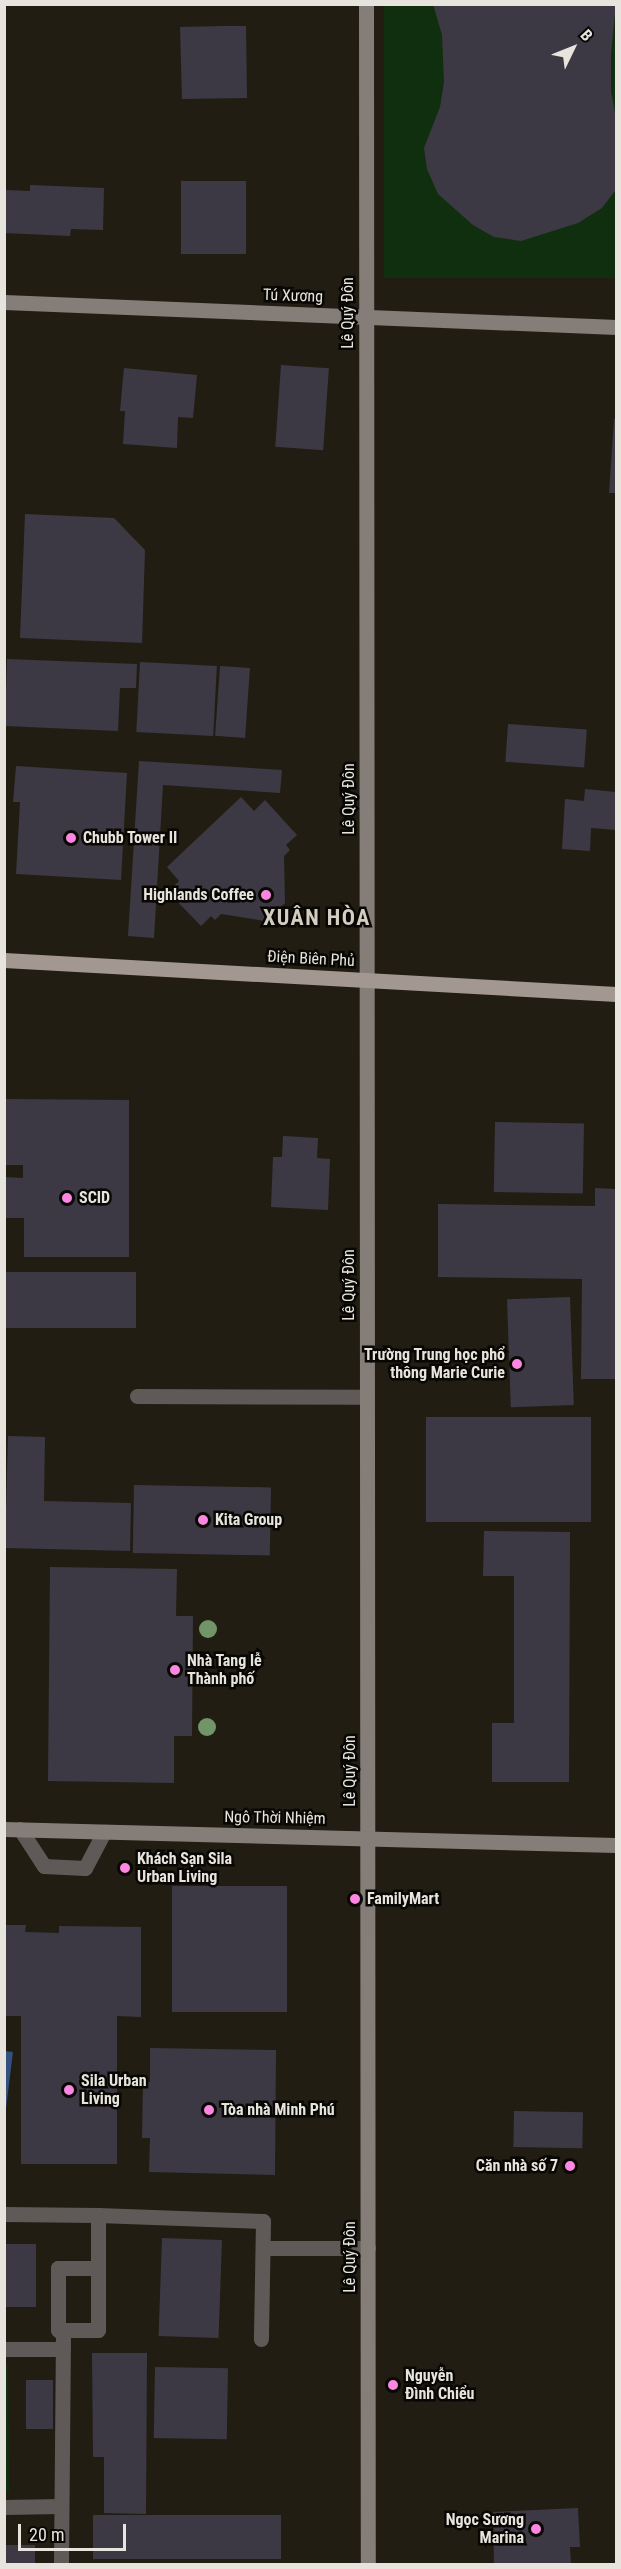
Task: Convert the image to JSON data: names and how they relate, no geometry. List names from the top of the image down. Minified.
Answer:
{"streets":{"main road":["Điện Biên Phủ"],"street":["Tú Xương","Lê Quý Đôn","Ngô Thời Nhiệm"]},"crossings":[["Tú Xương","Lê Quý Đôn"],["Lê Quý Đôn","Điện Biên Phủ"],["Lê Quý Đôn","Ngô Thời Nhiệm"]],"districts":["XUÂN HÒA"],"places":["Chubb Tower II","Highlands Coffee","SCID","Trường Trung học phổ thông Marie Curie","Kita Group","Nhà Tang lễ Thành phố","Khách Sạn Sila Urban Living","FamilyMart","Sila Urban Living","Tòa nhà Minh Phú","Căn nhà số 7","Nguyễn Đình Chiểu","Ngọc Sương Marina"],"scale_bar":"20 m","north":"top right"}
